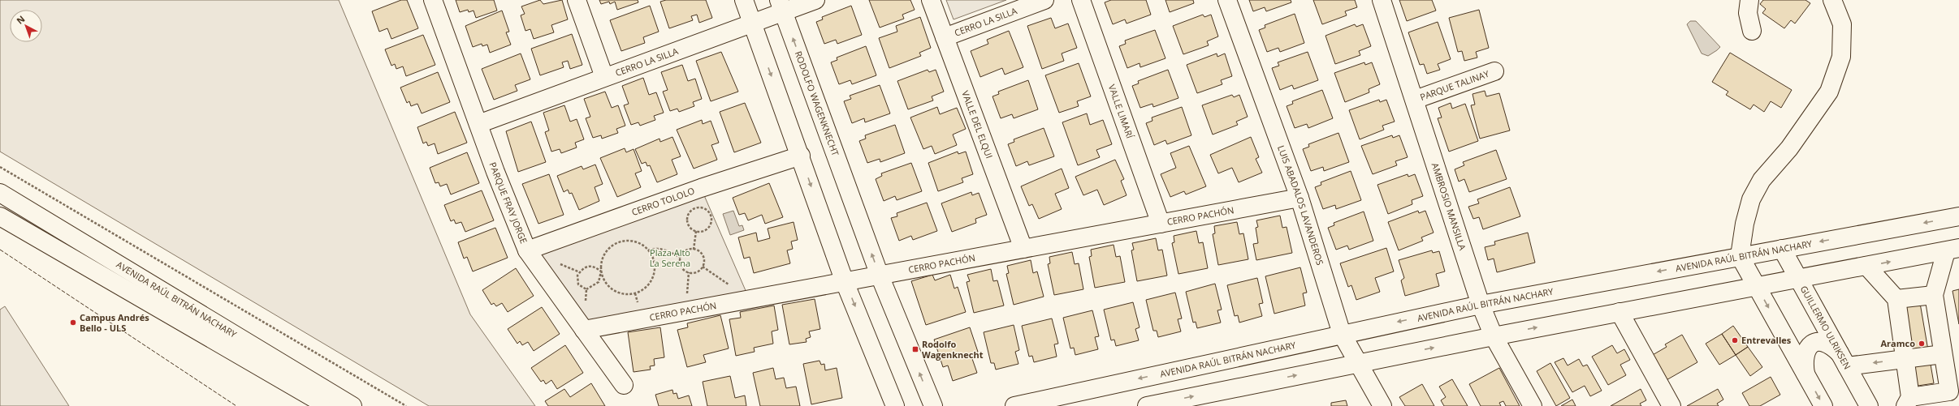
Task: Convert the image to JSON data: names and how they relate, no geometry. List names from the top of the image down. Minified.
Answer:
{"streets":{"street":["CERRO LA SILLA","PARQUE TALINAY","RODOLFO WAGENKNECHT","VALLE LIMARÍ","VALLE DEL ELQUI","CERRO TOLOLO","PARQUE FRAY JORGE","LUIS ABADALOS LAVANDEROS","AMBROSIO MANSILLA","CERRO PACHÓN","AVENIDA RAÚL BITRÁN NACHARY","GUILLERMO ULRIKSEN"]},"crossings":[["CERRO LA SILLA","RODOLFO WAGENKNECHT"],["CERRO LA SILLA","VALLE DEL ELQUI"],["CERRO LA SILLA","PARQUE FRAY JORGE"],["PARQUE TALINAY","AMBROSIO MANSILLA"],["RODOLFO WAGENKNECHT","CERRO PACHÓN"],["VALLE LIMARÍ","CERRO PACHÓN"],["VALLE DEL ELQUI","CERRO PACHÓN"],["CERRO TOLOLO","PARQUE FRAY JORGE"],["PARQUE FRAY JORGE","CERRO PACHÓN"],["LUIS ABADALOS LAVANDEROS","CERRO PACHÓN"],["LUIS ABADALOS LAVANDEROS","AVENIDA RAÚL BITRÁN NACHARY"],["AMBROSIO MANSILLA","AVENIDA RAÚL BITRÁN NACHARY"],["AVENIDA RAÚL BITRÁN NACHARY","GUILLERMO ULRIKSEN"]],"parks":["Plaza Alto La Serena"],"places":{"other":["Campus Andrés Bello - ULS","Entrevalles","Aramco"],"transit":["Rodolfo Wagenknecht"]},"north":"top left"}
